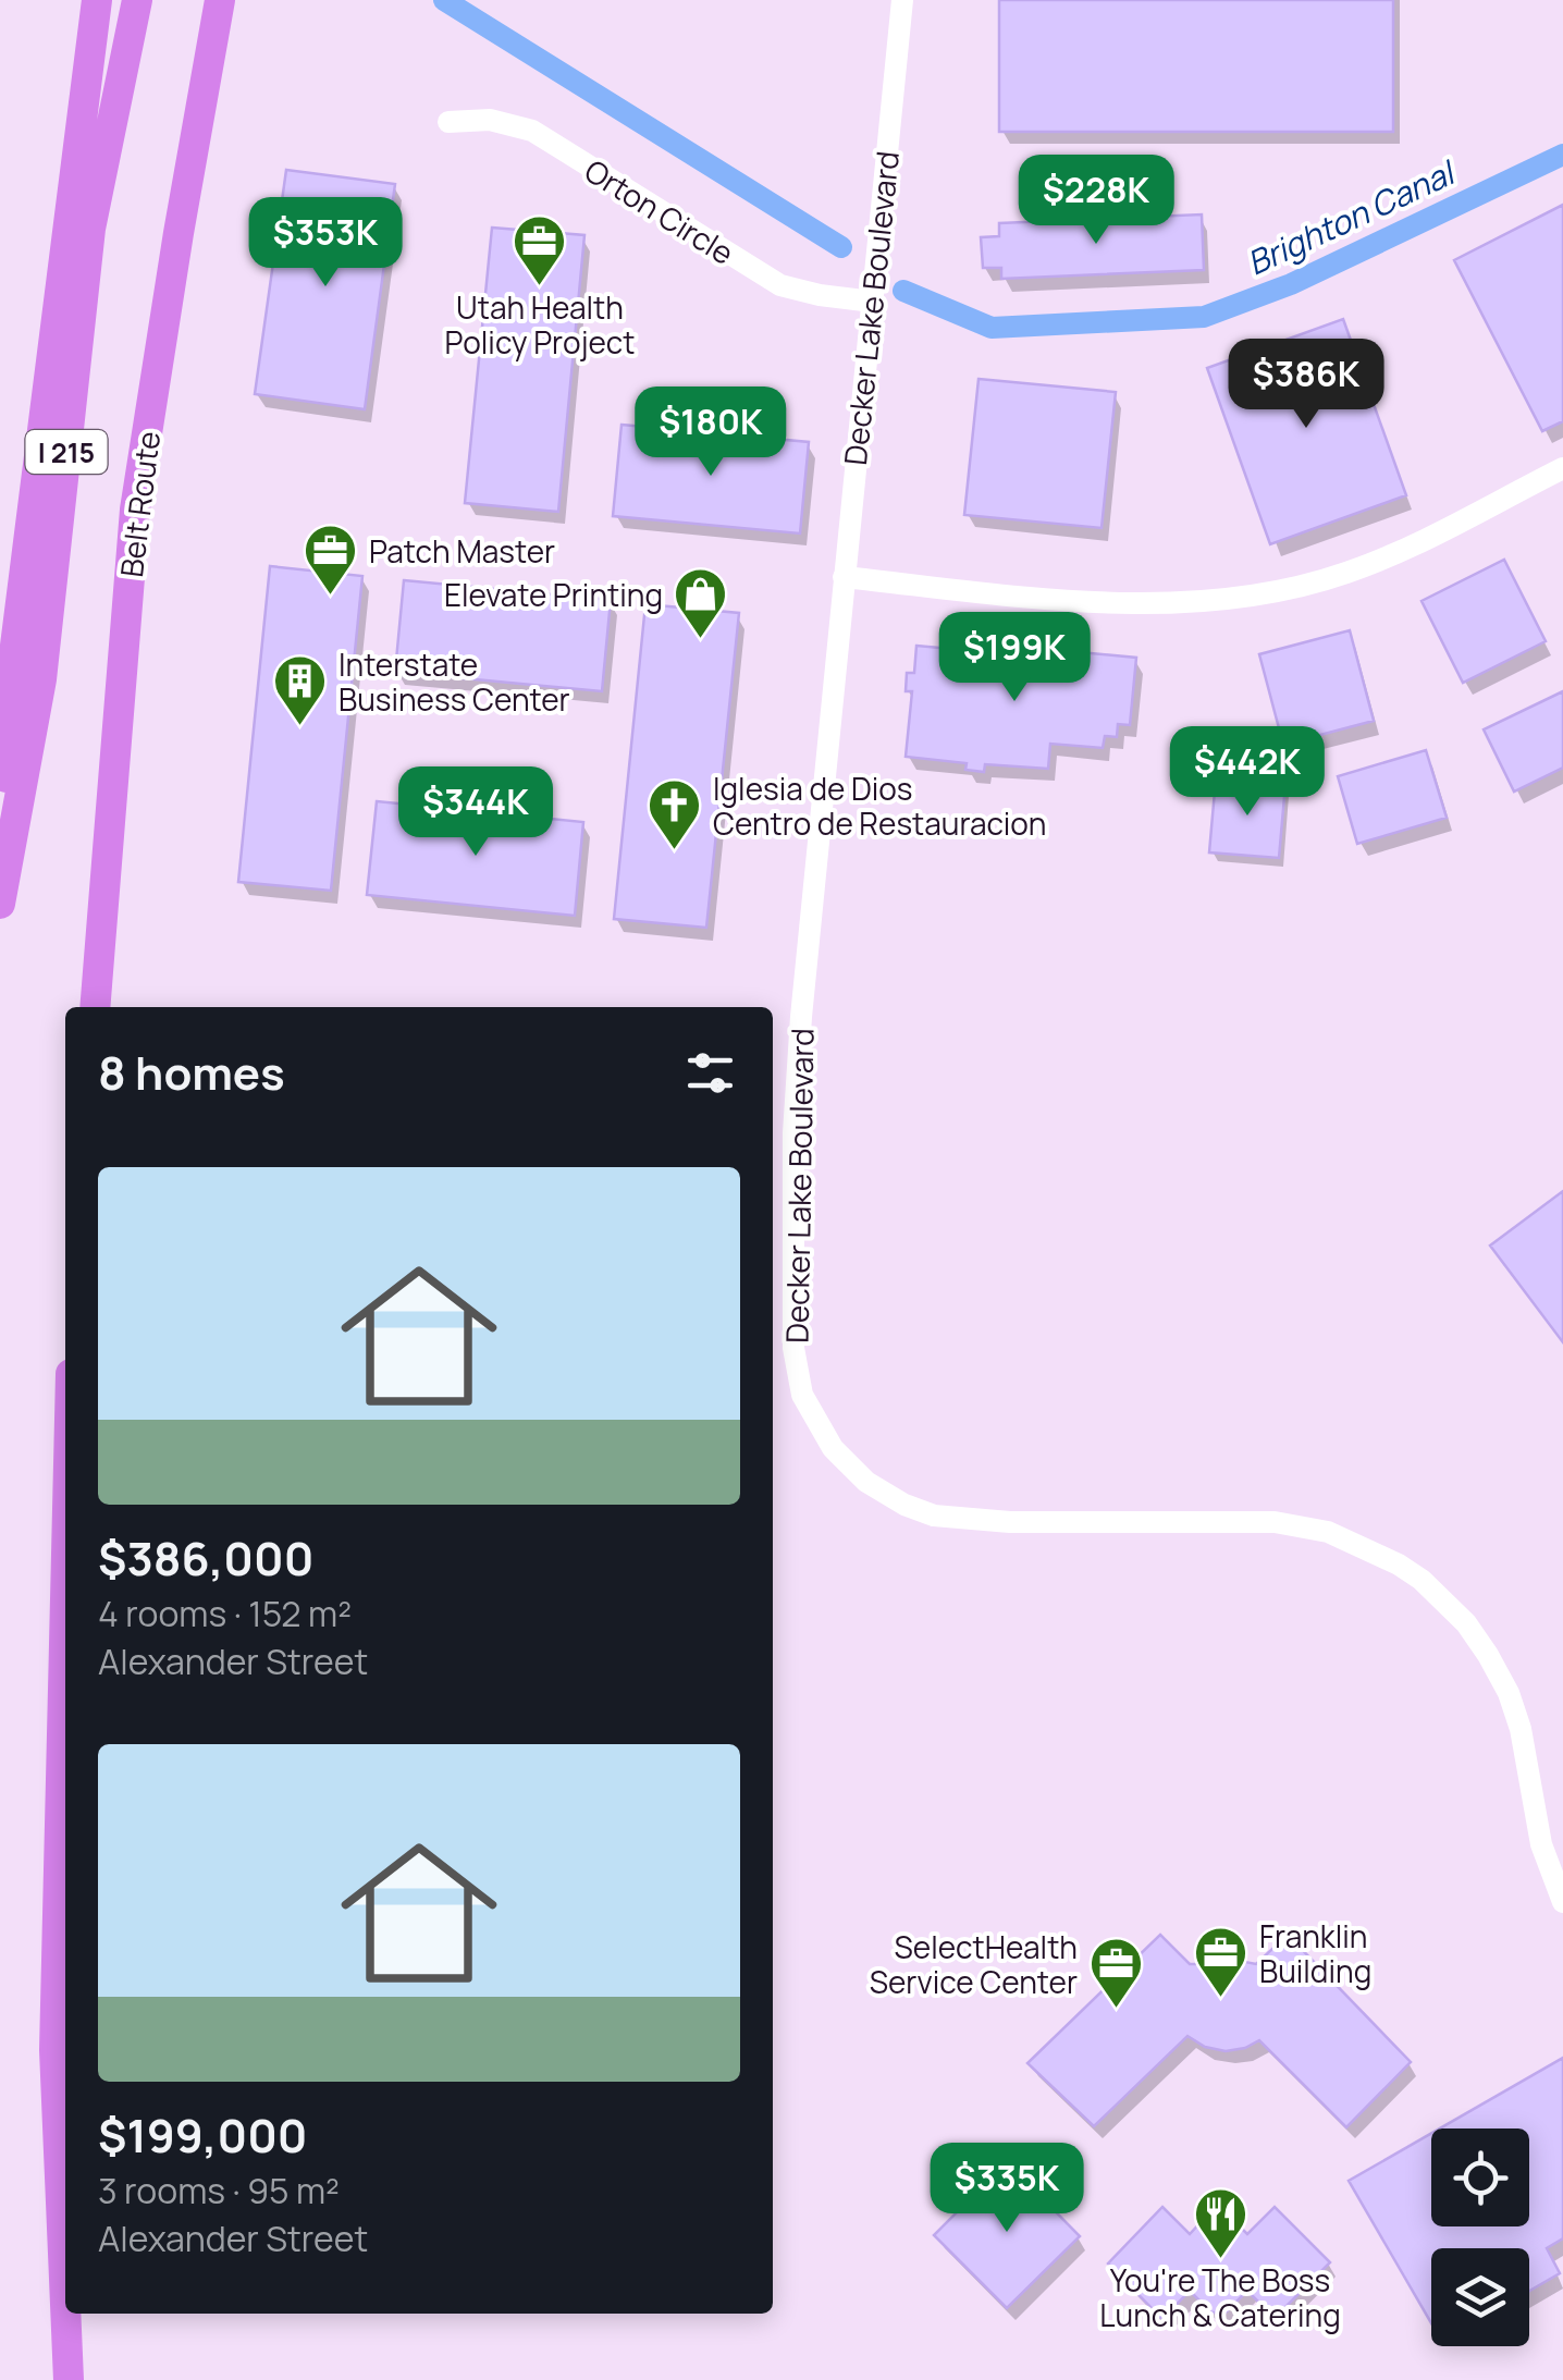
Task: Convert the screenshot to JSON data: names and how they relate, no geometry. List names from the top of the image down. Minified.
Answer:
{"streets":{"highway":["I 215","Belt Route"],"street":["Orton Circle","Decker Lake Boulevard"]},"crossings":[["Orton Circle","Decker Lake Boulevard"]],"water":["Brighton Canal"],"places":{"office":["Utah Health Policy Project","Patch Master","Franklin Building","SelectHealth Service Center"],"shop":["Elevate Printing"],"building":["Interstate Business Center"],"church":["Iglesia de Dios Centro de Restauracion"],"restaurant":["You're The Boss Lunch & Catering"]},"page":{"price":["$228K","$353K","$386K","$180K","$199K","$442K","$344K","$335K"],"heading":"8 homes","list":[{"name":"$386,000","note":"4 rooms · 152 m² · Alexander Street"},{"name":"$199,000","note":"3 rooms · 95 m² · Alexander Street"}]}}
